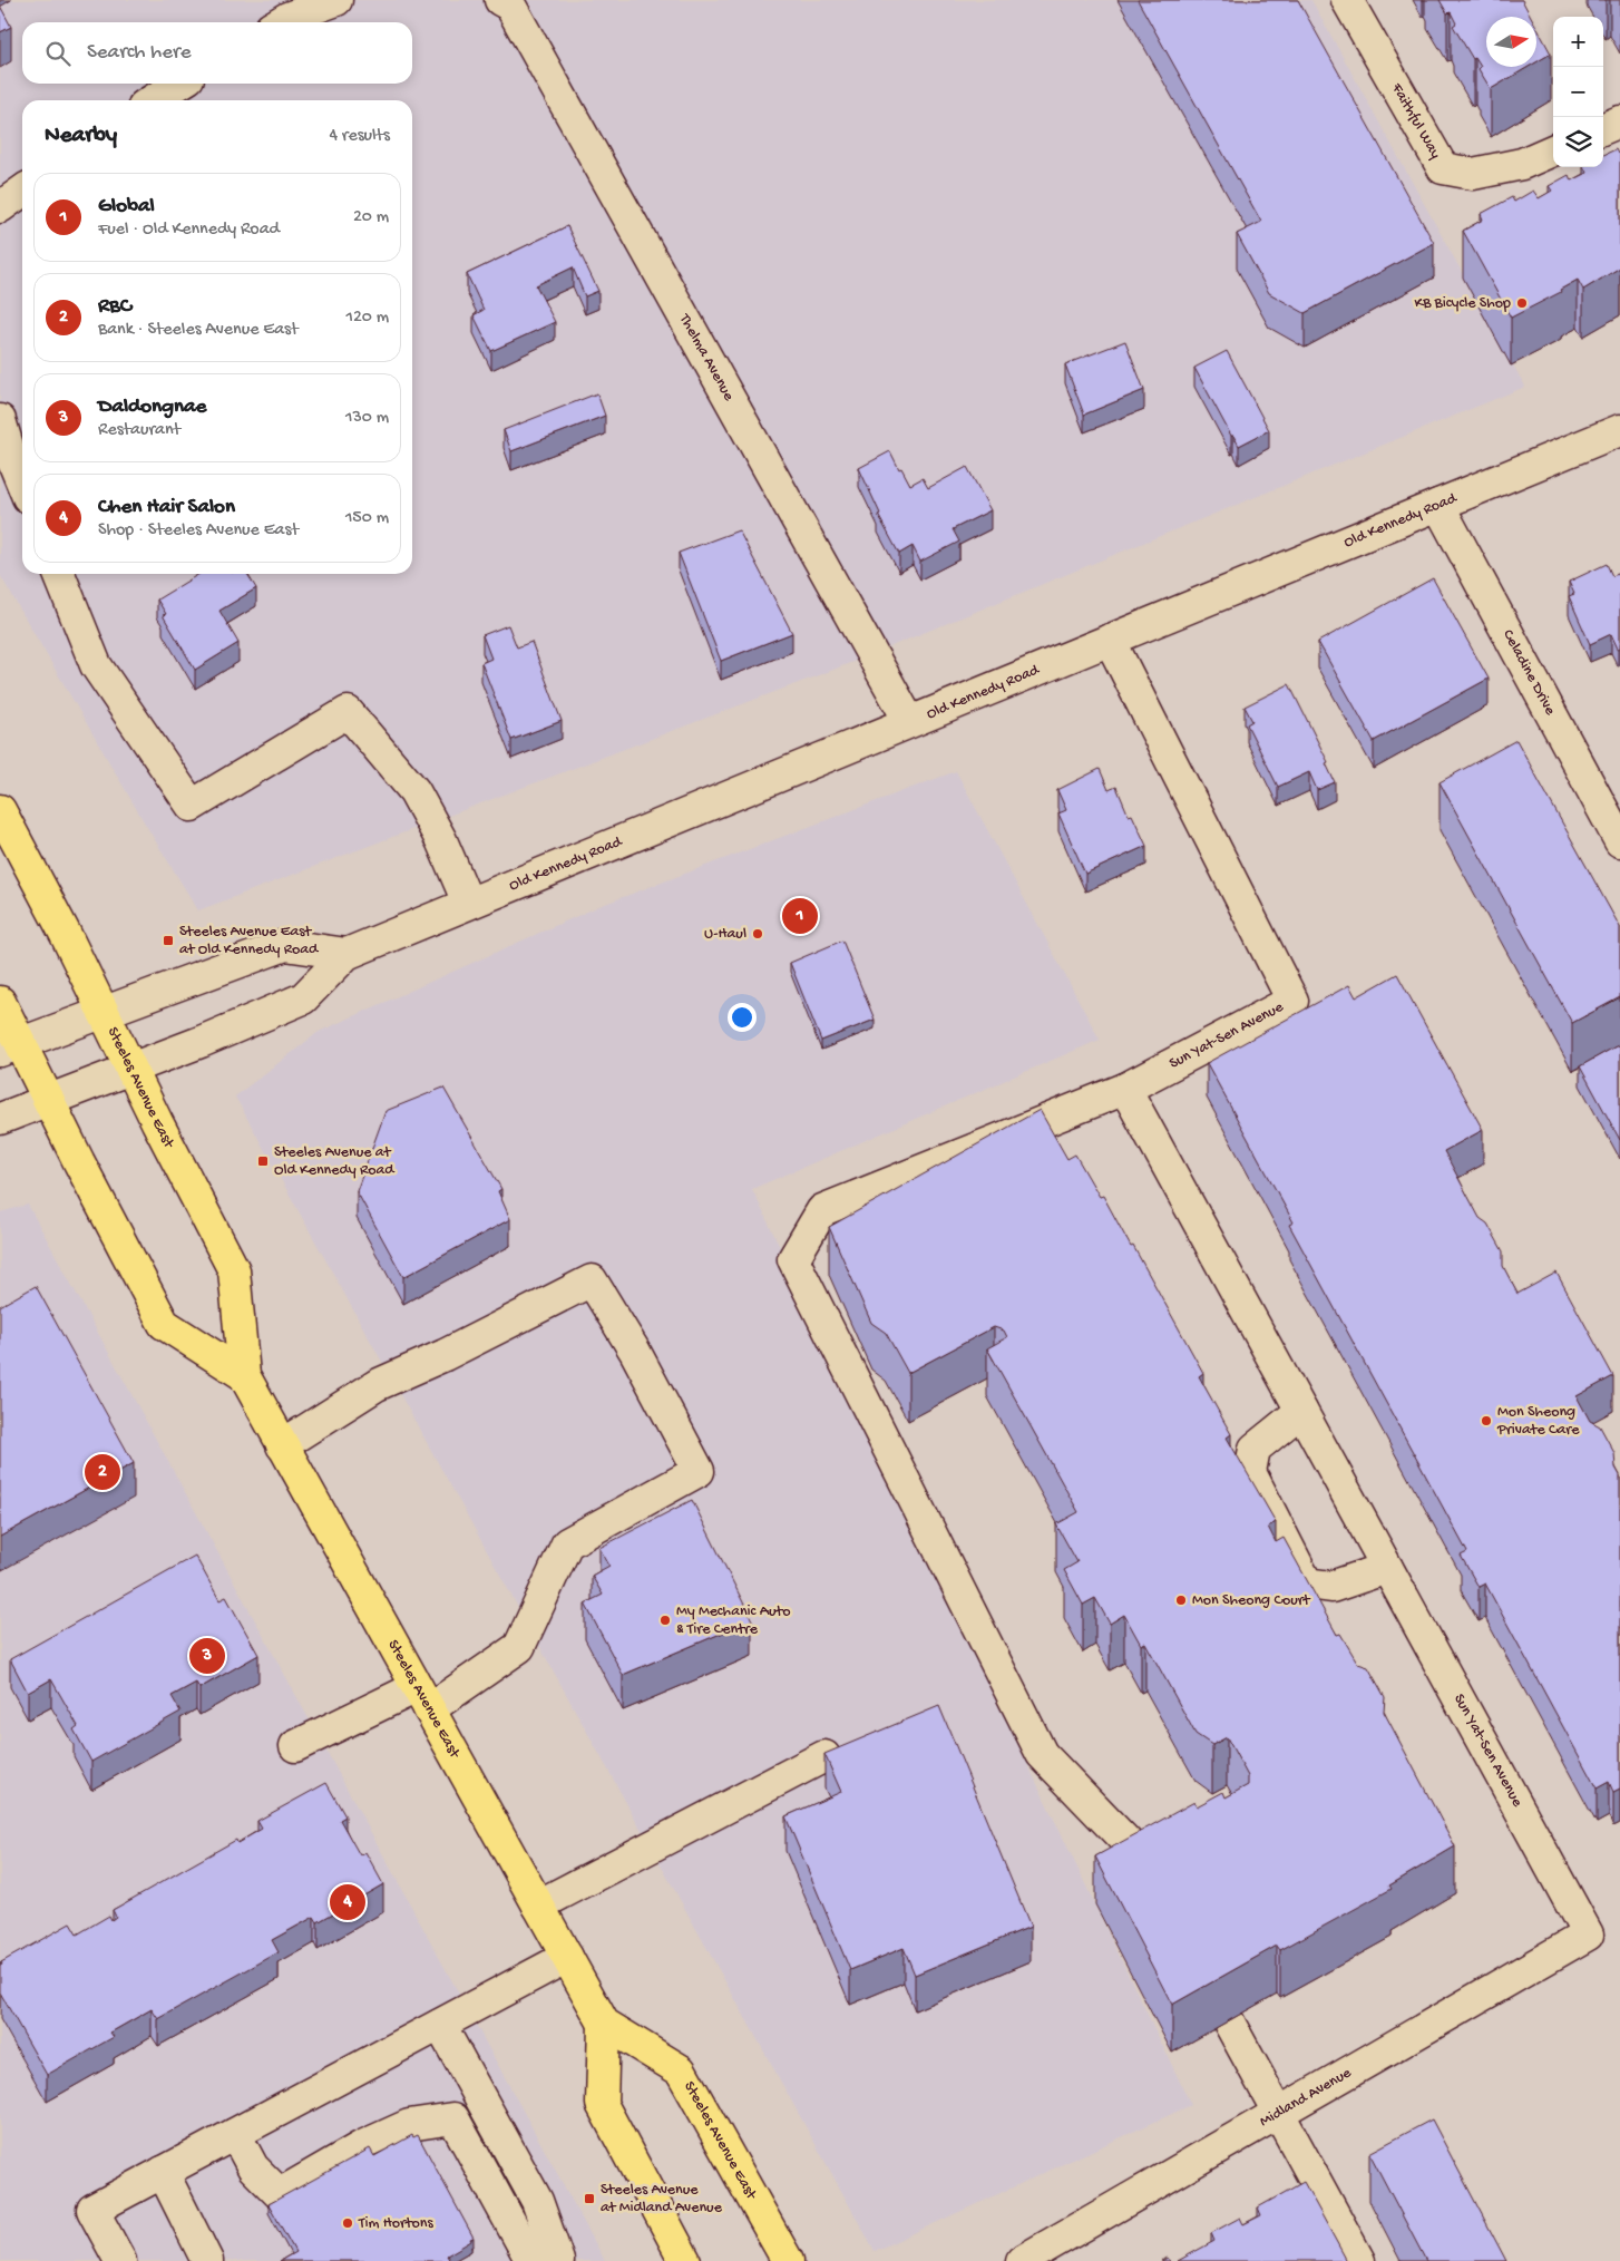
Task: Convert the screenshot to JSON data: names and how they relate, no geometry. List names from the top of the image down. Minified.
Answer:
{"streets":{"main road":["Steeles Avenue East"],"street":["Faithful Way","Thelma Avenue","Old Kennedy Road","Celadine Drive","Sun Yat-Sen Avenue","Midland Avenue"]},"crossings":[["Thelma Avenue","Old Kennedy Road"],["Old Kennedy Road","Celadine Drive"],["Old Kennedy Road","Sun Yat-Sen Avenue"],["Old Kennedy Road","Steeles Avenue East"],["Sun Yat-Sen Avenue","Midland Avenue"]],"places":{"other":["KB Bicycle Shop","U-Haul","Mon Sheong Private Care","Mon Sheong Court","My Mechanic Auto & Tire Centre","Tim Hortons"],"transit":["Steeles Avenue East at Old Kennedy Road","Steeles Avenue at Old Kennedy Road","Steeles Avenue at Midland Avenue"]},"north":"right","page":{"map_buttons":["+","−"],"search":"Search here","heading":["Nearby","4 results"],"list":[{"mark":"1","name":"Global","note":"Fuel · Old Kennedy Road","value":"20 m"},{"mark":"2","name":"RBC","note":"Bank · Steeles Avenue East","value":"120 m"},{"mark":"3","name":"Daldongnae","note":"Restaurant","value":"130 m"},{"mark":"4","name":"Chen Hair Salon","note":"Shop · Steeles Avenue East","value":"150 m"}],"pins":["1","2","3","4"]}}
